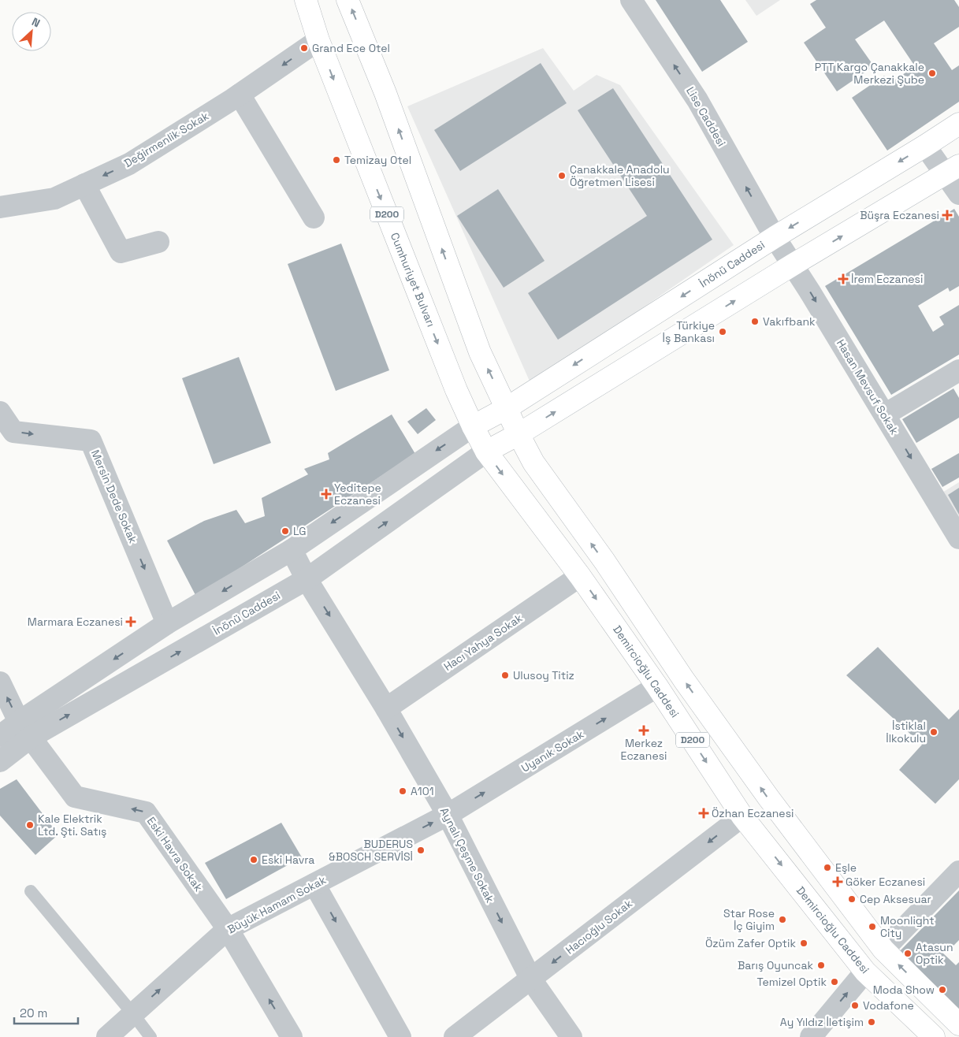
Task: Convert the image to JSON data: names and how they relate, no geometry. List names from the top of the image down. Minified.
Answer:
{"streets":{"main road":["D200","İnönü Caddesi","Cumhuriyet Bulvarı","Demircioğlu Caddesi"],"street":["Lise Caddesi","Değirmenlik Sokak","Hasan Mevsuf Sokak","Mersin Dede Sokak","Hacı Yahya Sokak","Uyanık Sokak","Eski Havra Sokak","Aynalı Çeşme Sokak","Büyük Hamam Sokak","Hacıoğlu Sokak"]},"crossings":[["Lise Caddesi","İnönü Caddesi"],["Lise Caddesi","Hasan Mevsuf Sokak"],["Değirmenlik Sokak","Cumhuriyet Bulvarı"],["D200","İnönü Caddesi"],["İnönü Caddesi","Cumhuriyet Bulvarı"],["İnönü Caddesi","Hasan Mevsuf Sokak"],["İnönü Caddesi","Mersin Dede Sokak"],["İnönü Caddesi","Demircioğlu Caddesi"],["İnönü Caddesi","Eski Havra Sokak"],["İnönü Caddesi","Aynalı Çeşme Sokak"],["Cumhuriyet Bulvarı","Demircioğlu Caddesi"],["Hacı Yahya Sokak","Demircioğlu Caddesi"],["Hacı Yahya Sokak","Aynalı Çeşme Sokak"],["Demircioğlu Caddesi","Uyanık Sokak"],["Demircioğlu Caddesi","Hacıoğlu Sokak"],["Uyanık Sokak","Aynalı Çeşme Sokak"],["Uyanık Sokak","Büyük Hamam Sokak"],["Eski Havra Sokak","Büyük Hamam Sokak"],["Aynalı Çeşme Sokak","Büyük Hamam Sokak"],["Aynalı Çeşme Sokak","Hacıoğlu Sokak"]],"one_way":["Lise Caddesi","Değirmenlik Sokak","Hasan Mevsuf Sokak","Mersin Dede Sokak","Uyanık Sokak","Eski Havra Sokak","Büyük Hamam Sokak","Hacıoğlu Sokak"],"places":{"other":["Grand Ece Otel","PTT Kargo Çanakkale Merkezi Şube","Temizay Otel","Çanakkale Anadolu Öğretmen Lisesi","Vakıfbank","Türkiye İş Bankası","LG","Ulusoy Titiz","İstiklal İlkokulu","A101","Kale Elektrik Ltd. Şti. Satış","BUDERUS &BOSCH SERVİSİ","Eski Havra","Eşle","Cep Aksesuar","Star Rose İç Giyim","Moonlight City","Özüm Zafer Optik","Atasun Optik","Barış Oyuncak","Temizel Optik","Moda Show","Vodafone","Ay Yıldız İletişim"],"health":["Büşra Eczanesi","İrem Eczanesi","Yeditepe Eczanesi","Marmara Eczanesi","Merkez Eczanesi","Özhan Eczanesi","Göker Eczanesi"]},"scale_bar":"20 m","north":"top right"}
